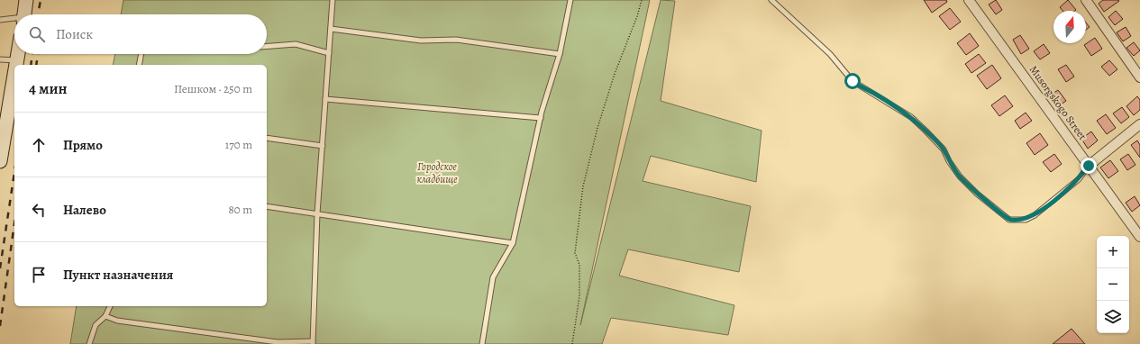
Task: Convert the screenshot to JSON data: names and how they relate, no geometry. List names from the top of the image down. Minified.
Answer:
{"streets":{"street":["Musorgskogo Street"]},"parks":["Городское кладбище"],"north":"top","page":{"search":"Поиск","heading":["4 мин","Пешком · 250 m"],"list":[["Прямо","170 m"],["Налево","80 m"],"Пункт назначения"],"map_buttons":["+","−"]}}
